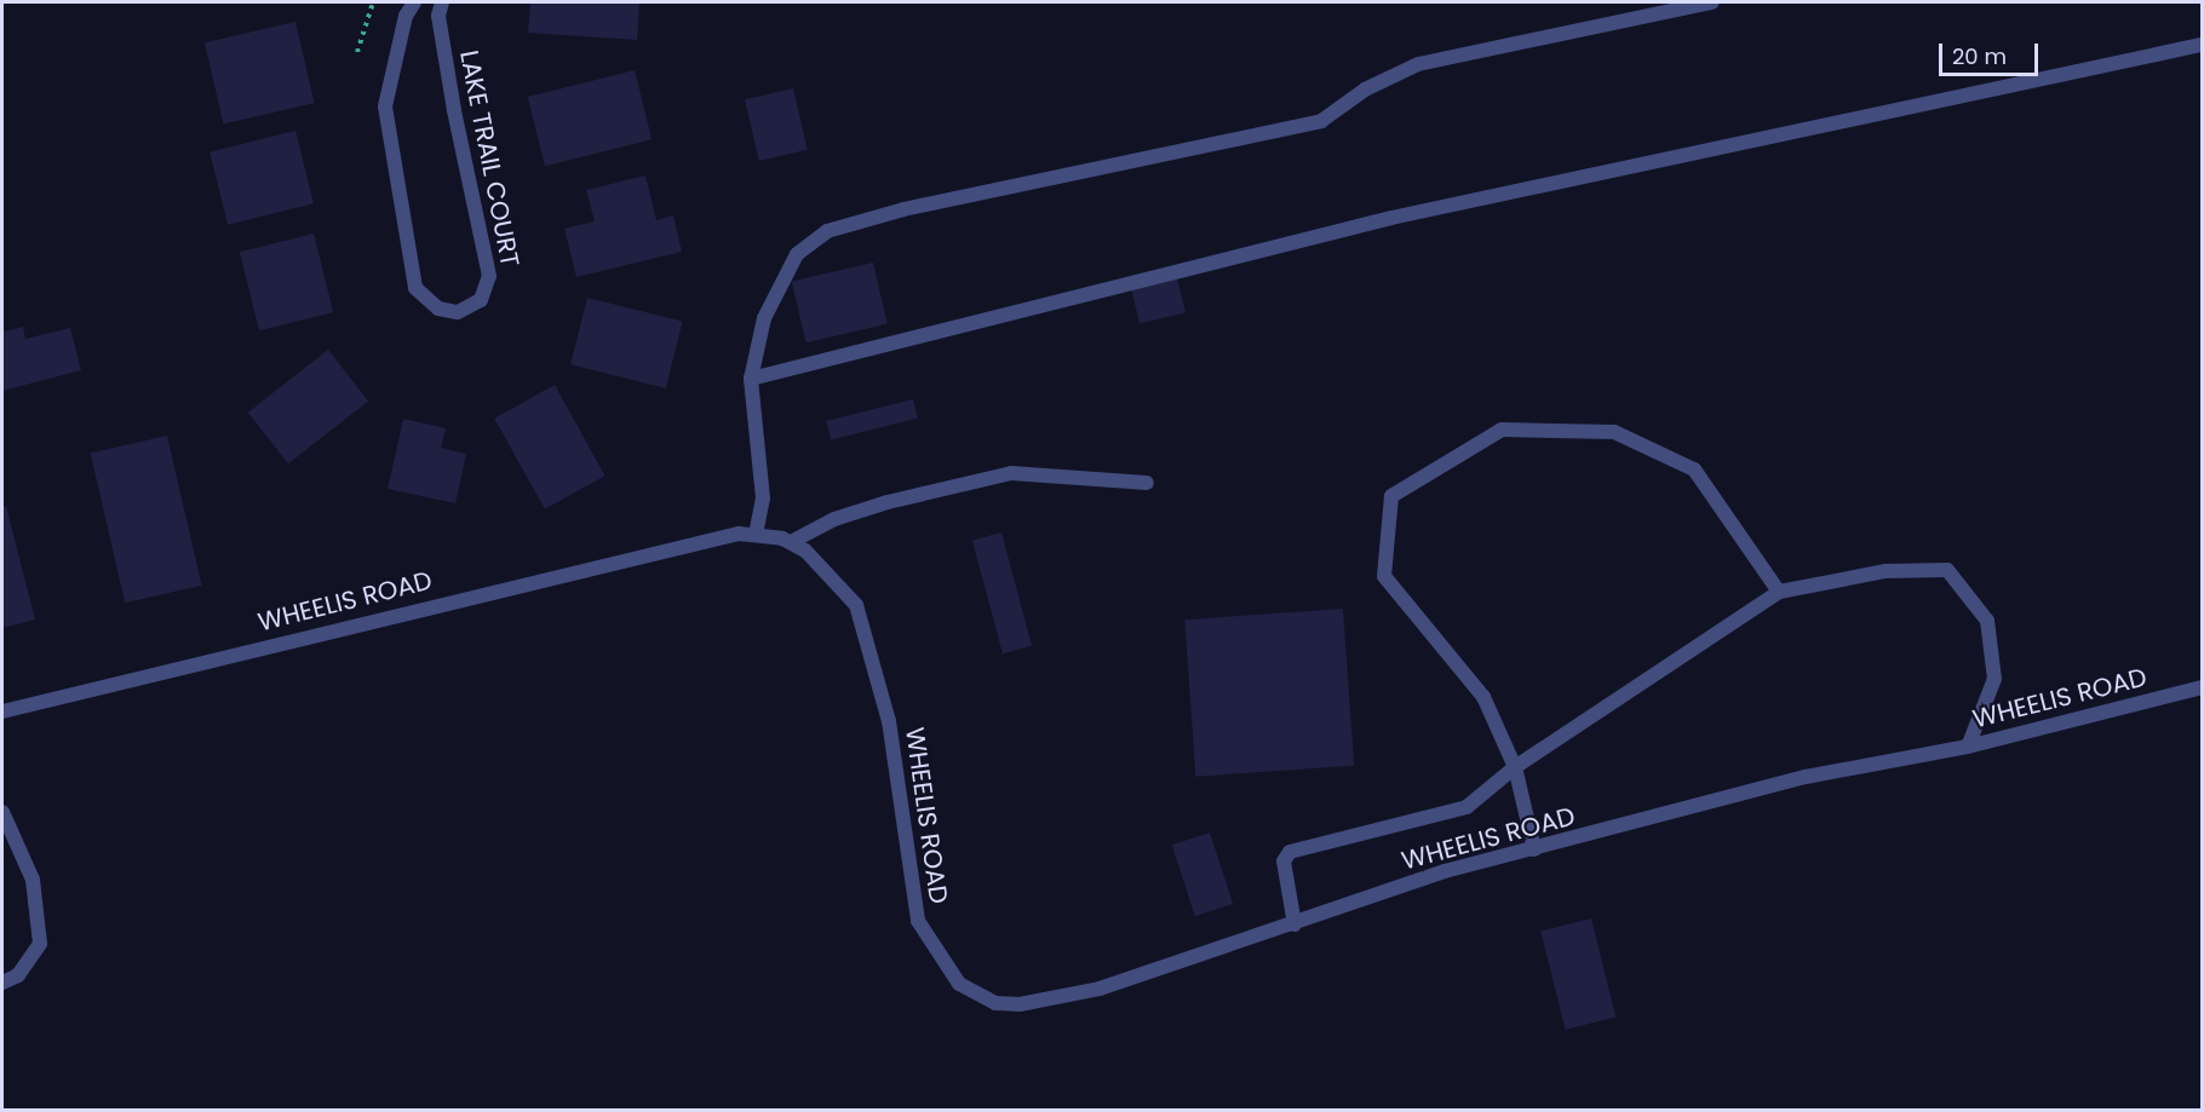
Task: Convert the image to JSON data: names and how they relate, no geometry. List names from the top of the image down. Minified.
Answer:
{"streets":{"street":["LAKE TRAIL COURT","WHEELIS ROAD"]},"scale_bar":"20 m"}
